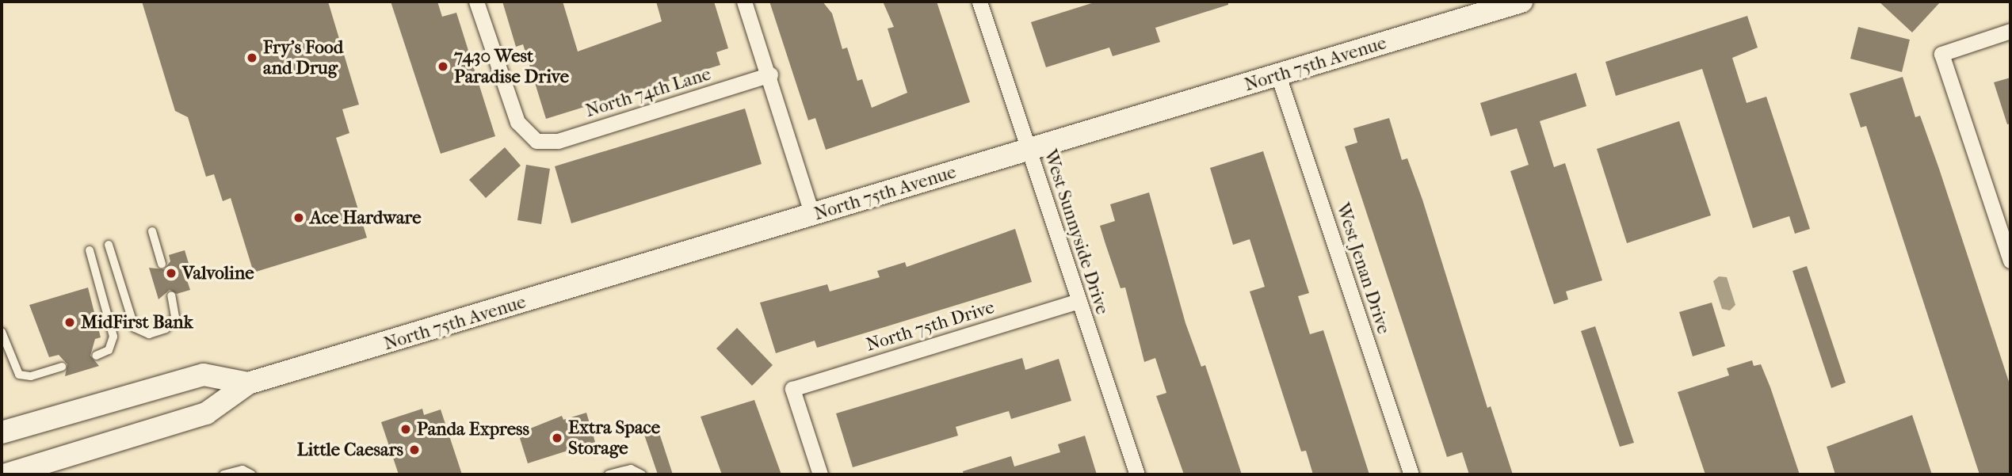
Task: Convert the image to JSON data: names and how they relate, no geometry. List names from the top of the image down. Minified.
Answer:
{"streets":{"main road":["North 75th Avenue"],"street":["North 74th Lane","West Sunnyside Drive","West Jenan Drive","North 75th Drive"]},"crossings":[["North 75th Avenue","West Sunnyside Drive"],["North 75th Avenue","West Jenan Drive"],["West Sunnyside Drive","North 75th Drive"]],"places":["Fry's Food and Drug","7430 West Paradise Drive","Ace Hardware","Valvoline","MidFirst Bank","Panda Express","Extra Space Storage","Little Caesars"]}
